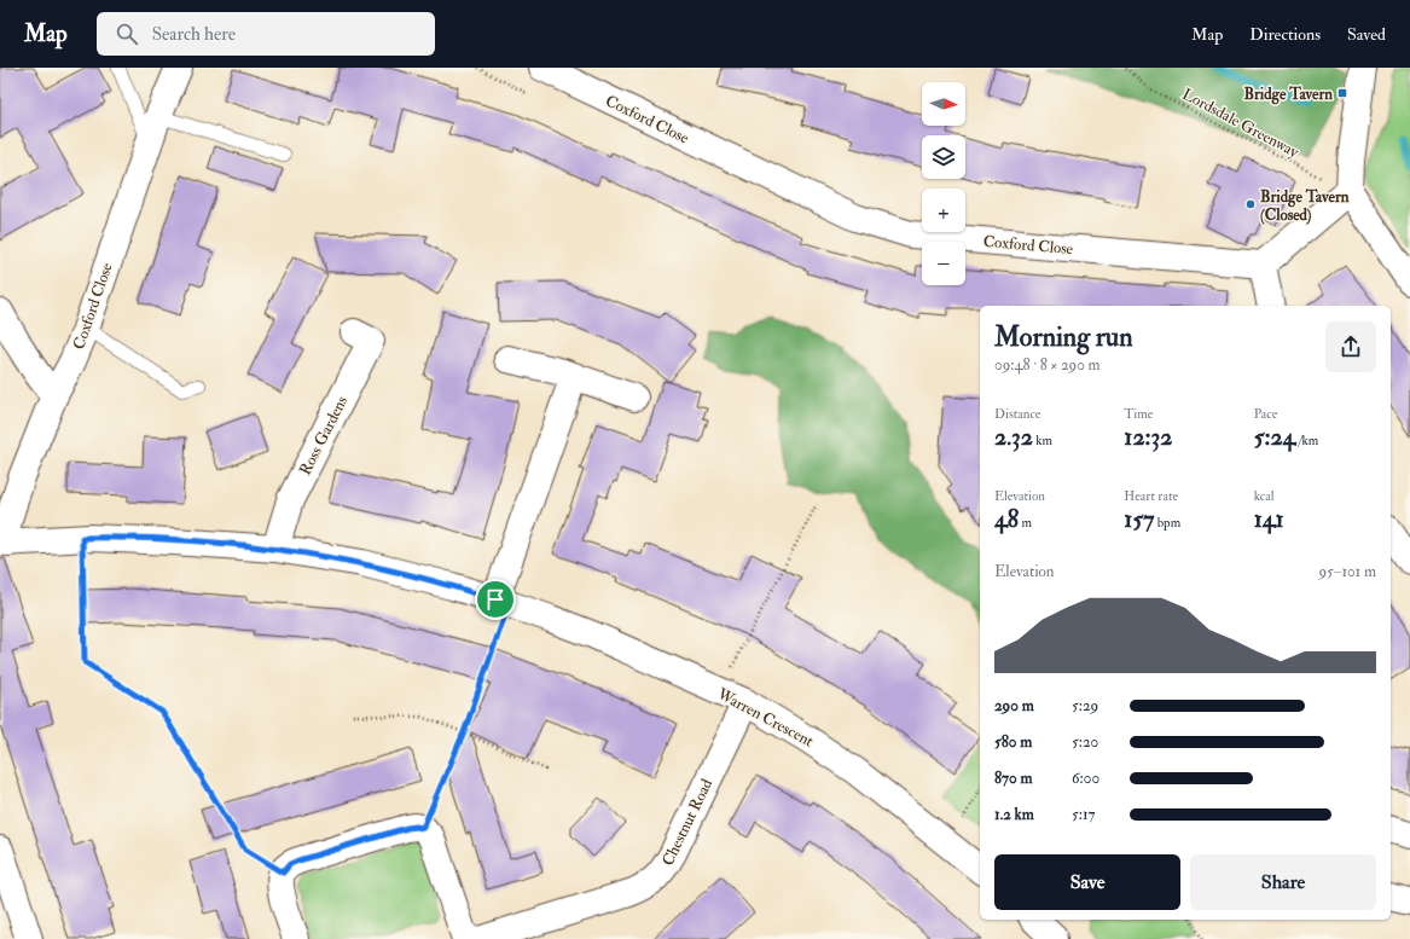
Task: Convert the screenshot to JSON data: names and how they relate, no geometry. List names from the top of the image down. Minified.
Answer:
{"streets":{"street":["Coxford Close","Ross Gardens","Warren Crescent","Chestnut Road"],"path":["Lordsdale Greenway"]},"crossings":[["Coxford Close","Warren Crescent"],["Ross Gardens","Warren Crescent"],["Warren Crescent","Chestnut Road"]],"places":{"transit":["Bridge Tavern"],"other":["Bridge Tavern (Closed)"]},"north":"right","page":{"header":"Map","search":"Search here","nav":["Map","Directions","Saved"],"map_buttons":["+","−"],"heading":["Morning run","09:48 · 8 × 290 m"],"stats":[["Distance","2.32 km"],["Time","12:32"],["Pace","5:24 /km"],["Elevation","48 m"],["Heart rate","157 bpm"],["kcal","141"]],"chart":["Elevation","95–101 m"],"list":[{"name":"290 m","note":"5:29"},{"name":"580 m","note":"5:20"},{"name":"870 m","note":"6:00"},{"name":"1.2 km","note":"5:17"}],"buttons":["Save","Share"]}}
